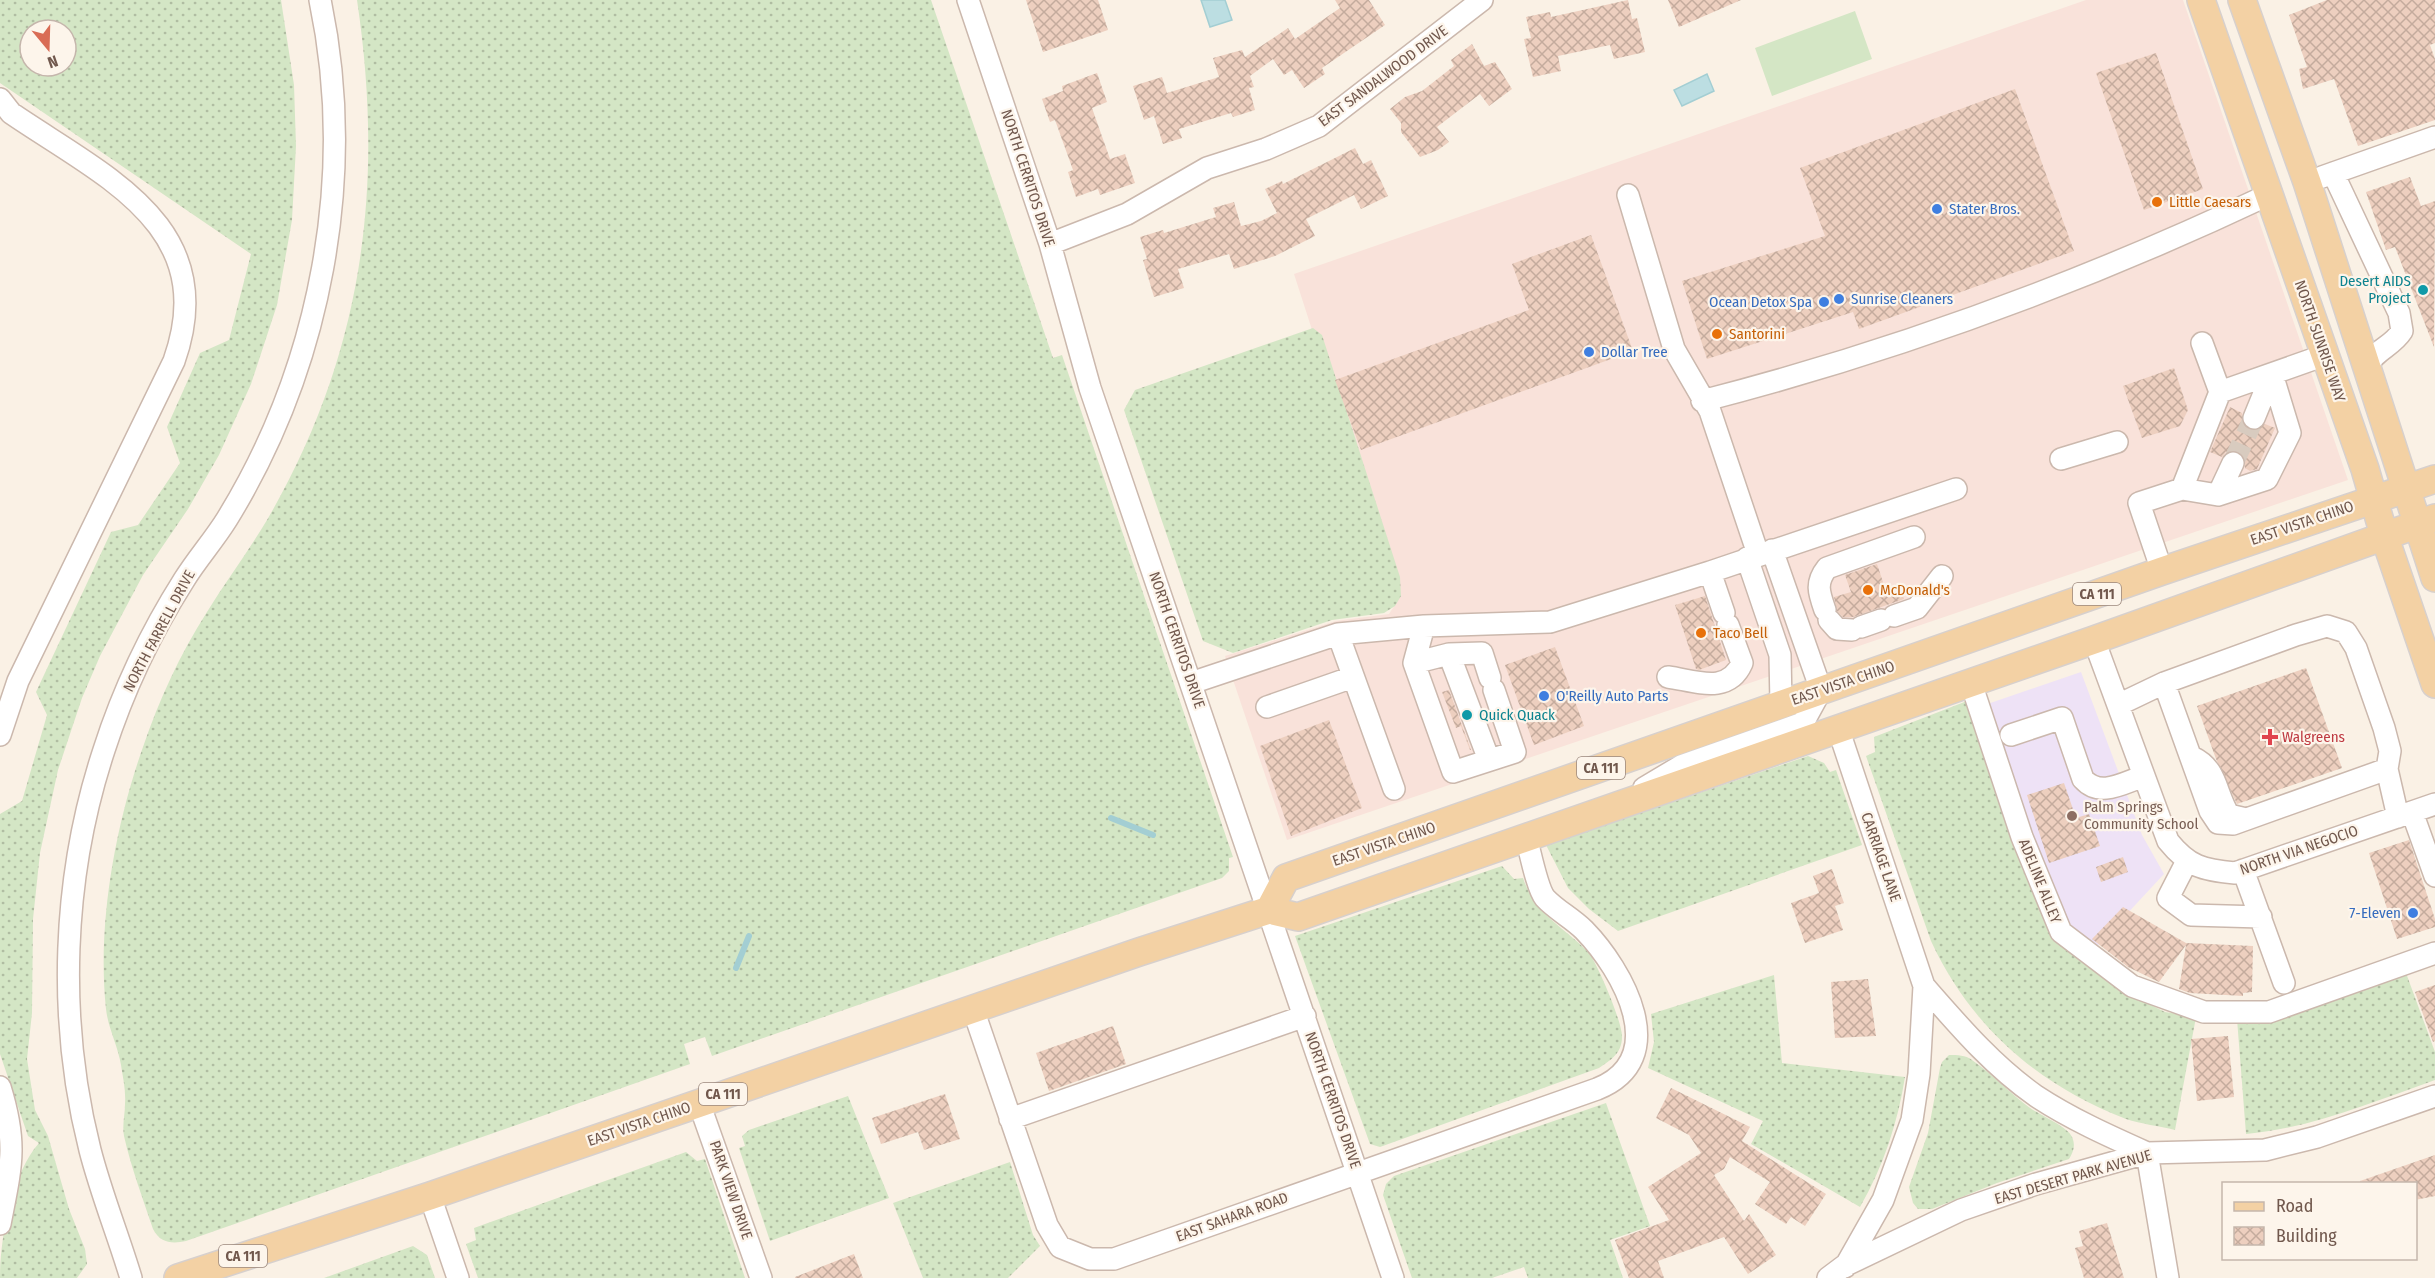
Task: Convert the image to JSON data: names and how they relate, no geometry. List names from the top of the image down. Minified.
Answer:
{"streets":{"main road":["NORTH SUNRISE WAY","EAST VISTA CHINO","CA 111"],"street":["EAST SANDALWOOD DRIVE","NORTH CERRITOS DRIVE","NORTH FARRELL DRIVE","NORTH VIA NEGOCIO","CARRIAGE LANE","ADELINE ALLEY","EAST DESERT PARK AVENUE","PARK VIEW DRIVE","EAST SAHARA ROAD"]},"crossings":[["EAST SANDALWOOD DRIVE","NORTH CERRITOS DRIVE"],["NORTH CERRITOS DRIVE","EAST VISTA CHINO"],["NORTH CERRITOS DRIVE","CA 111"],["NORTH CERRITOS DRIVE","EAST SAHARA ROAD"],["NORTH SUNRISE WAY","EAST VISTA CHINO"],["NORTH SUNRISE WAY","CA 111"],["EAST VISTA CHINO","CA 111"],["EAST VISTA CHINO","PARK VIEW DRIVE"],["EAST VISTA CHINO","EAST SAHARA ROAD"],["CA 111","NORTH VIA NEGOCIO"],["CA 111","CARRIAGE LANE"],["CA 111","ADELINE ALLEY"],["CA 111","EAST SAHARA ROAD"]],"places":{"other":["Little Caesars","Stater Bros.","Desert AIDS Project","Sunrise Cleaners","Ocean Detox Spa","Santorini","Dollar Tree","McDonald's","Taco Bell","O'Reilly Auto Parts","Quick Quack","Palm Springs Community School","7-Eleven"],"health":["Walgreens"]},"legend":["Road","Building"],"north":"bottom"}
